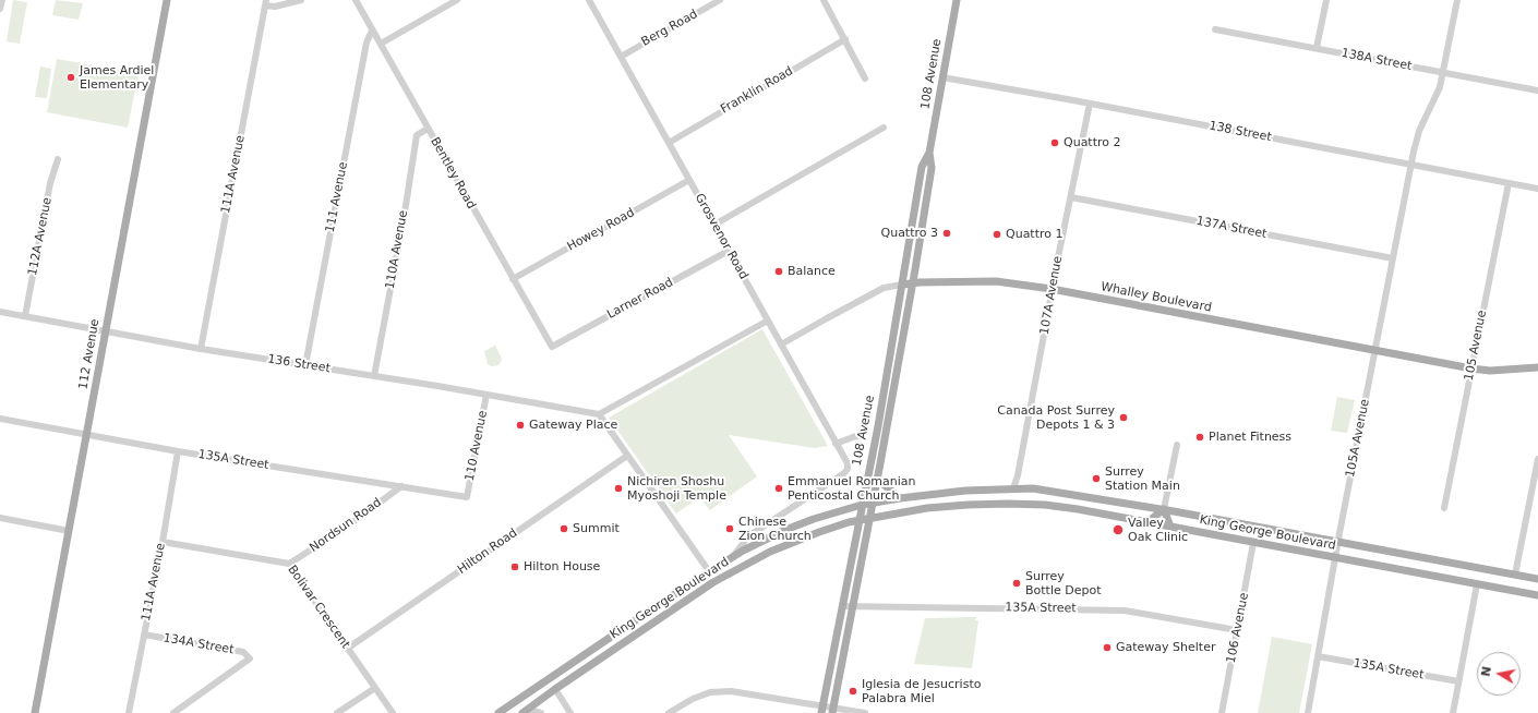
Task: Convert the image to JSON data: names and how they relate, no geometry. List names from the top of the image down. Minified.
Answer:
{"streets":{"main road":["108 Avenue","Whalley Boulevard","112 Avenue","King George Boulevard"],"street":["Berg Road","138A Street","Franklin Road","138 Street","Bentley Road","111A Avenue","111 Avenue","137A Street","Howey Road","112A Avenue","Grosvenor Road","110A Avenue","107A Avenue","Larner Road","105 Avenue","136 Street","105A Avenue","110 Avenue","135A Street","Nordsun Road","Hilton Road","Bolivar Crescent","106 Avenue","134A Street"]},"crossings":[["Berg Road","Grosvenor Road"],["138A Street","105A Avenue"],["108 Avenue","138 Street"],["108 Avenue","Whalley Boulevard"],["108 Avenue","135A Street"],["108 Avenue","King George Boulevard"],["Franklin Road","Grosvenor Road"],["138 Street","107A Avenue"],["138 Street","105 Avenue"],["138 Street","105A Avenue"],["Bentley Road","111 Avenue"],["Bentley Road","Howey Road"],["Bentley Road","110A Avenue"],["Bentley Road","Larner Road"],["111A Avenue","136 Street"],["111A Avenue","135A Street"],["111A Avenue","Bolivar Crescent"],["111A Avenue","134A Street"],["111 Avenue","136 Street"],["137A Street","107A Avenue"],["137A Street","105A Avenue"],["Howey Road","Grosvenor Road"],["112A Avenue","136 Street"],["Grosvenor Road","Whalley Boulevard"],["Grosvenor Road","Larner Road"],["Grosvenor Road","King George Boulevard"],["110A Avenue","136 Street"],["107A Avenue","Whalley Boulevard"],["107A Avenue","King George Boulevard"],["Whalley Boulevard","105 Avenue"],["Whalley Boulevard","105A Avenue"],["112 Avenue","136 Street"],["112 Avenue","135A Street"],["136 Street","110 Avenue"],["105A Avenue","135A Street"],["105A Avenue","King George Boulevard"],["110 Avenue","135A Street"],["135A Street","Nordsun Road"],["135A Street","106 Avenue"],["Nordsun Road","Bolivar Crescent"],["King George Boulevard","106 Avenue"],["Hilton Road","Bolivar Crescent"]],"places":["James Ardiel Elementary","Quattro 2","Quattro 3","Quattro 1","Balance","Canada Post Surrey Depots 1 & 3","Gateway Place","Planet Fitness","Surrey Station Main","Nichiren Shoshu Myoshoji Temple","Emmanuel Romanian Penticostal Church","Summit","Chinese Zion Church","Valley Oak Clinic","Hilton House","Surrey Bottle Depot","Gateway Shelter","Iglesia de Jesucristo Palabra Miel"],"north":"left"}
